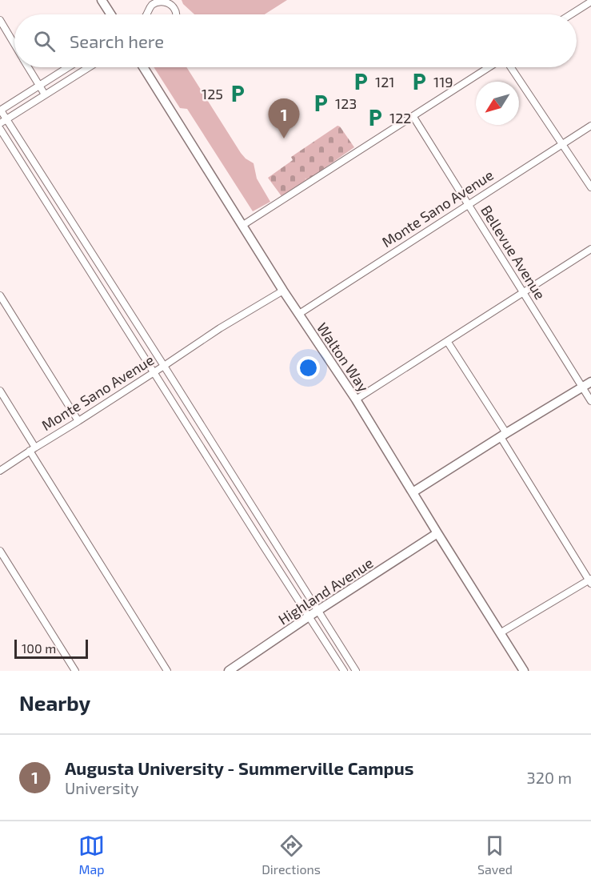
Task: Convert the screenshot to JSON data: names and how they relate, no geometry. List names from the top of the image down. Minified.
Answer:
{"streets":{"main road":["Walton Way","Highland Avenue"],"street":["Monte Sano Avenue","Bellevue Avenue"]},"crossings":[["Monte Sano Avenue","Bellevue Avenue"],["Monte Sano Avenue","Walton Way"],["Walton Way","Highland Avenue"]],"places":{"parking":["121","119","125","123","122"]},"scale_bar":"100 m","north":"bottom left","page":{"search":"Search here","pins":"1","scale":"100 m","heading":"Nearby","list":[{"mark":"1","name":"Augusta University - Summerville Campus","note":"University","value":"320 m"}],"nav":["Map","Directions","Saved"]}}
